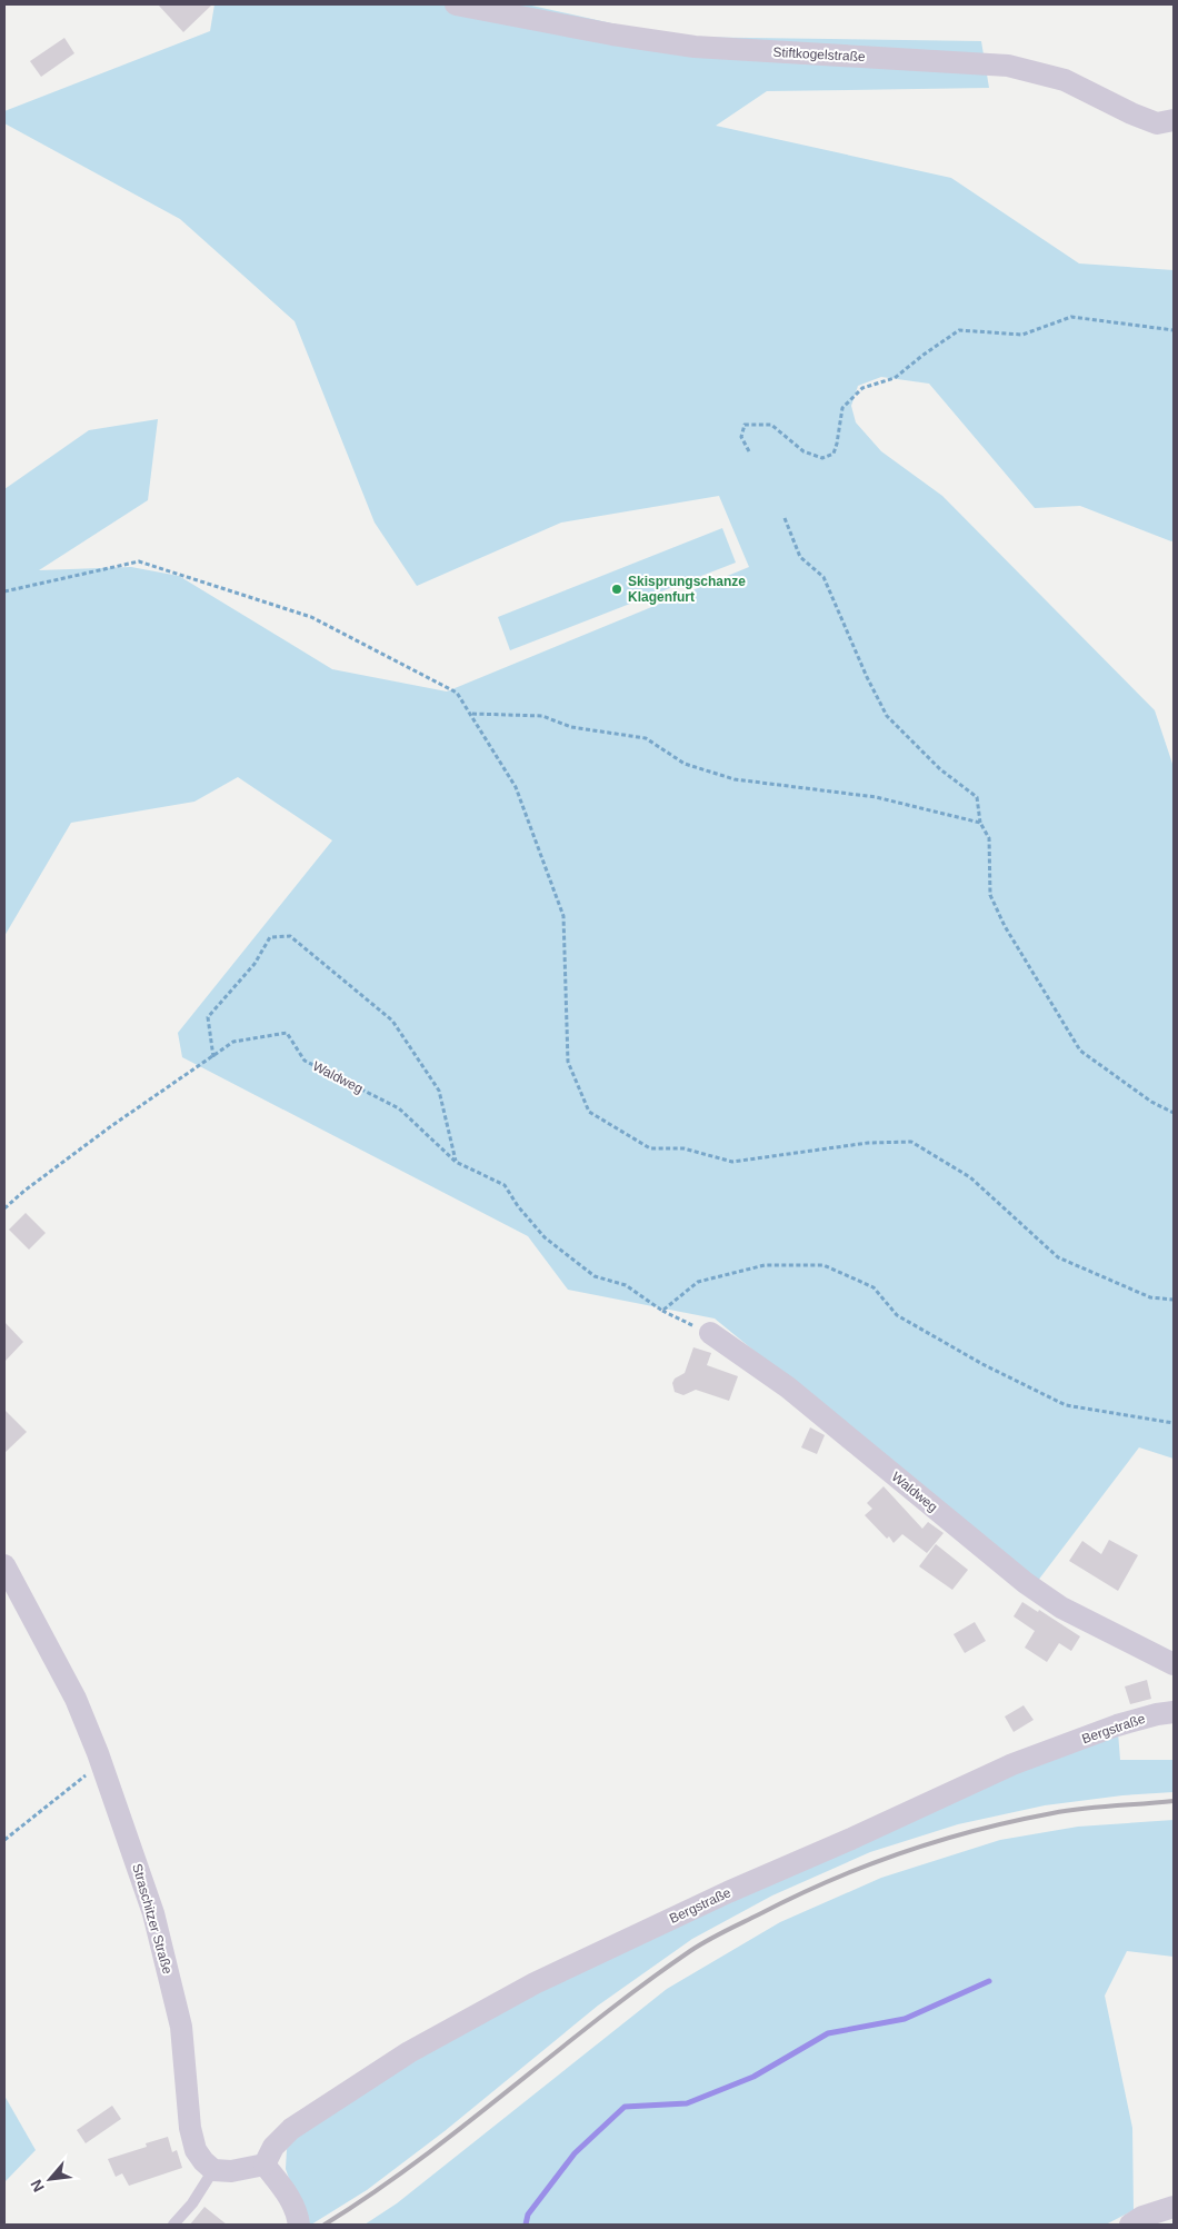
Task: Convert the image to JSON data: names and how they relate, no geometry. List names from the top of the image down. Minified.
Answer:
{"streets":{"street":["Stiftkogelstraße","Waldweg","Bergstraße","Straschitzer Straße"]},"places":["Skisprungschanze Klagenfurt"],"north":"bottom left"}
